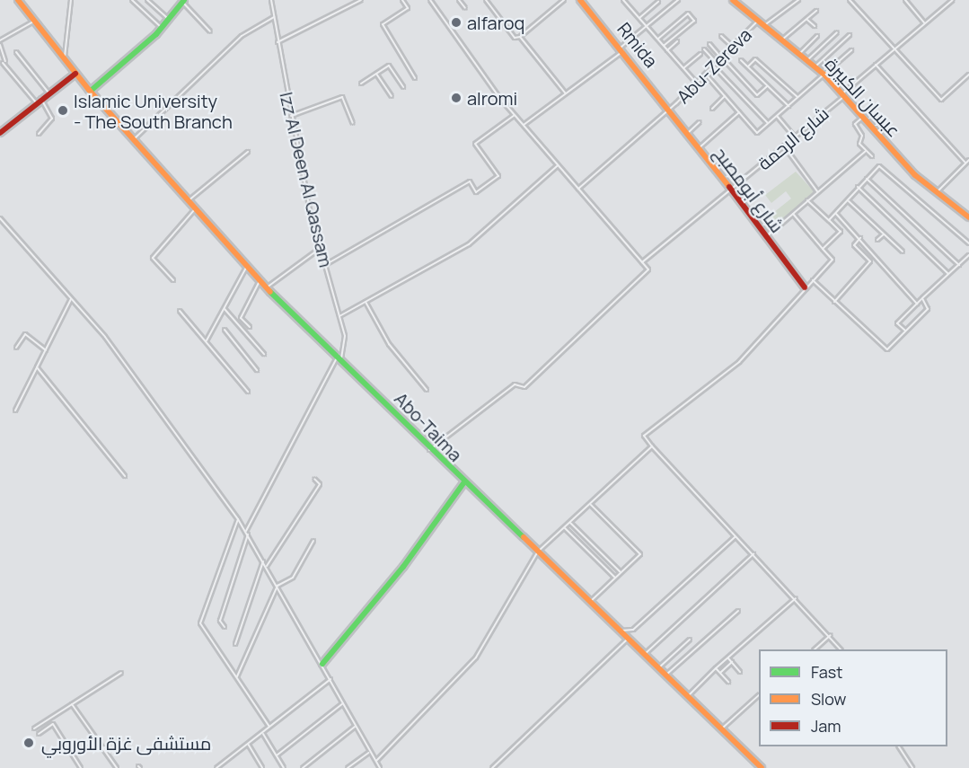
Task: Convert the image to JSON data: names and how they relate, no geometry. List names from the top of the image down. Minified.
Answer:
{"streets":{"street":["Rmida","Abu-Zereva","عبسان الكبيرة","شارع الرحمة","Izz Al Deen Al Qassam","شارع أبومصبح","Abo-Taima"]},"crossings":[["Rmida","Abu-Zereva"],["Rmida","شارع أبومصبح"],["Abu-Zereva","عبسان الكبيرة"],["Abu-Zereva","شارع أبومصبح"],["عبسان الكبيرة","شارع الرحمة"],["شارع الرحمة","شارع أبومصبح"],["Izz Al Deen Al Qassam","Abo-Taima"]],"places":["alfaroq","alromi","Islamic University - The South Branch","مستشفى غزة الأوروبي"],"legend":["Fast","Slow","Jam"]}
